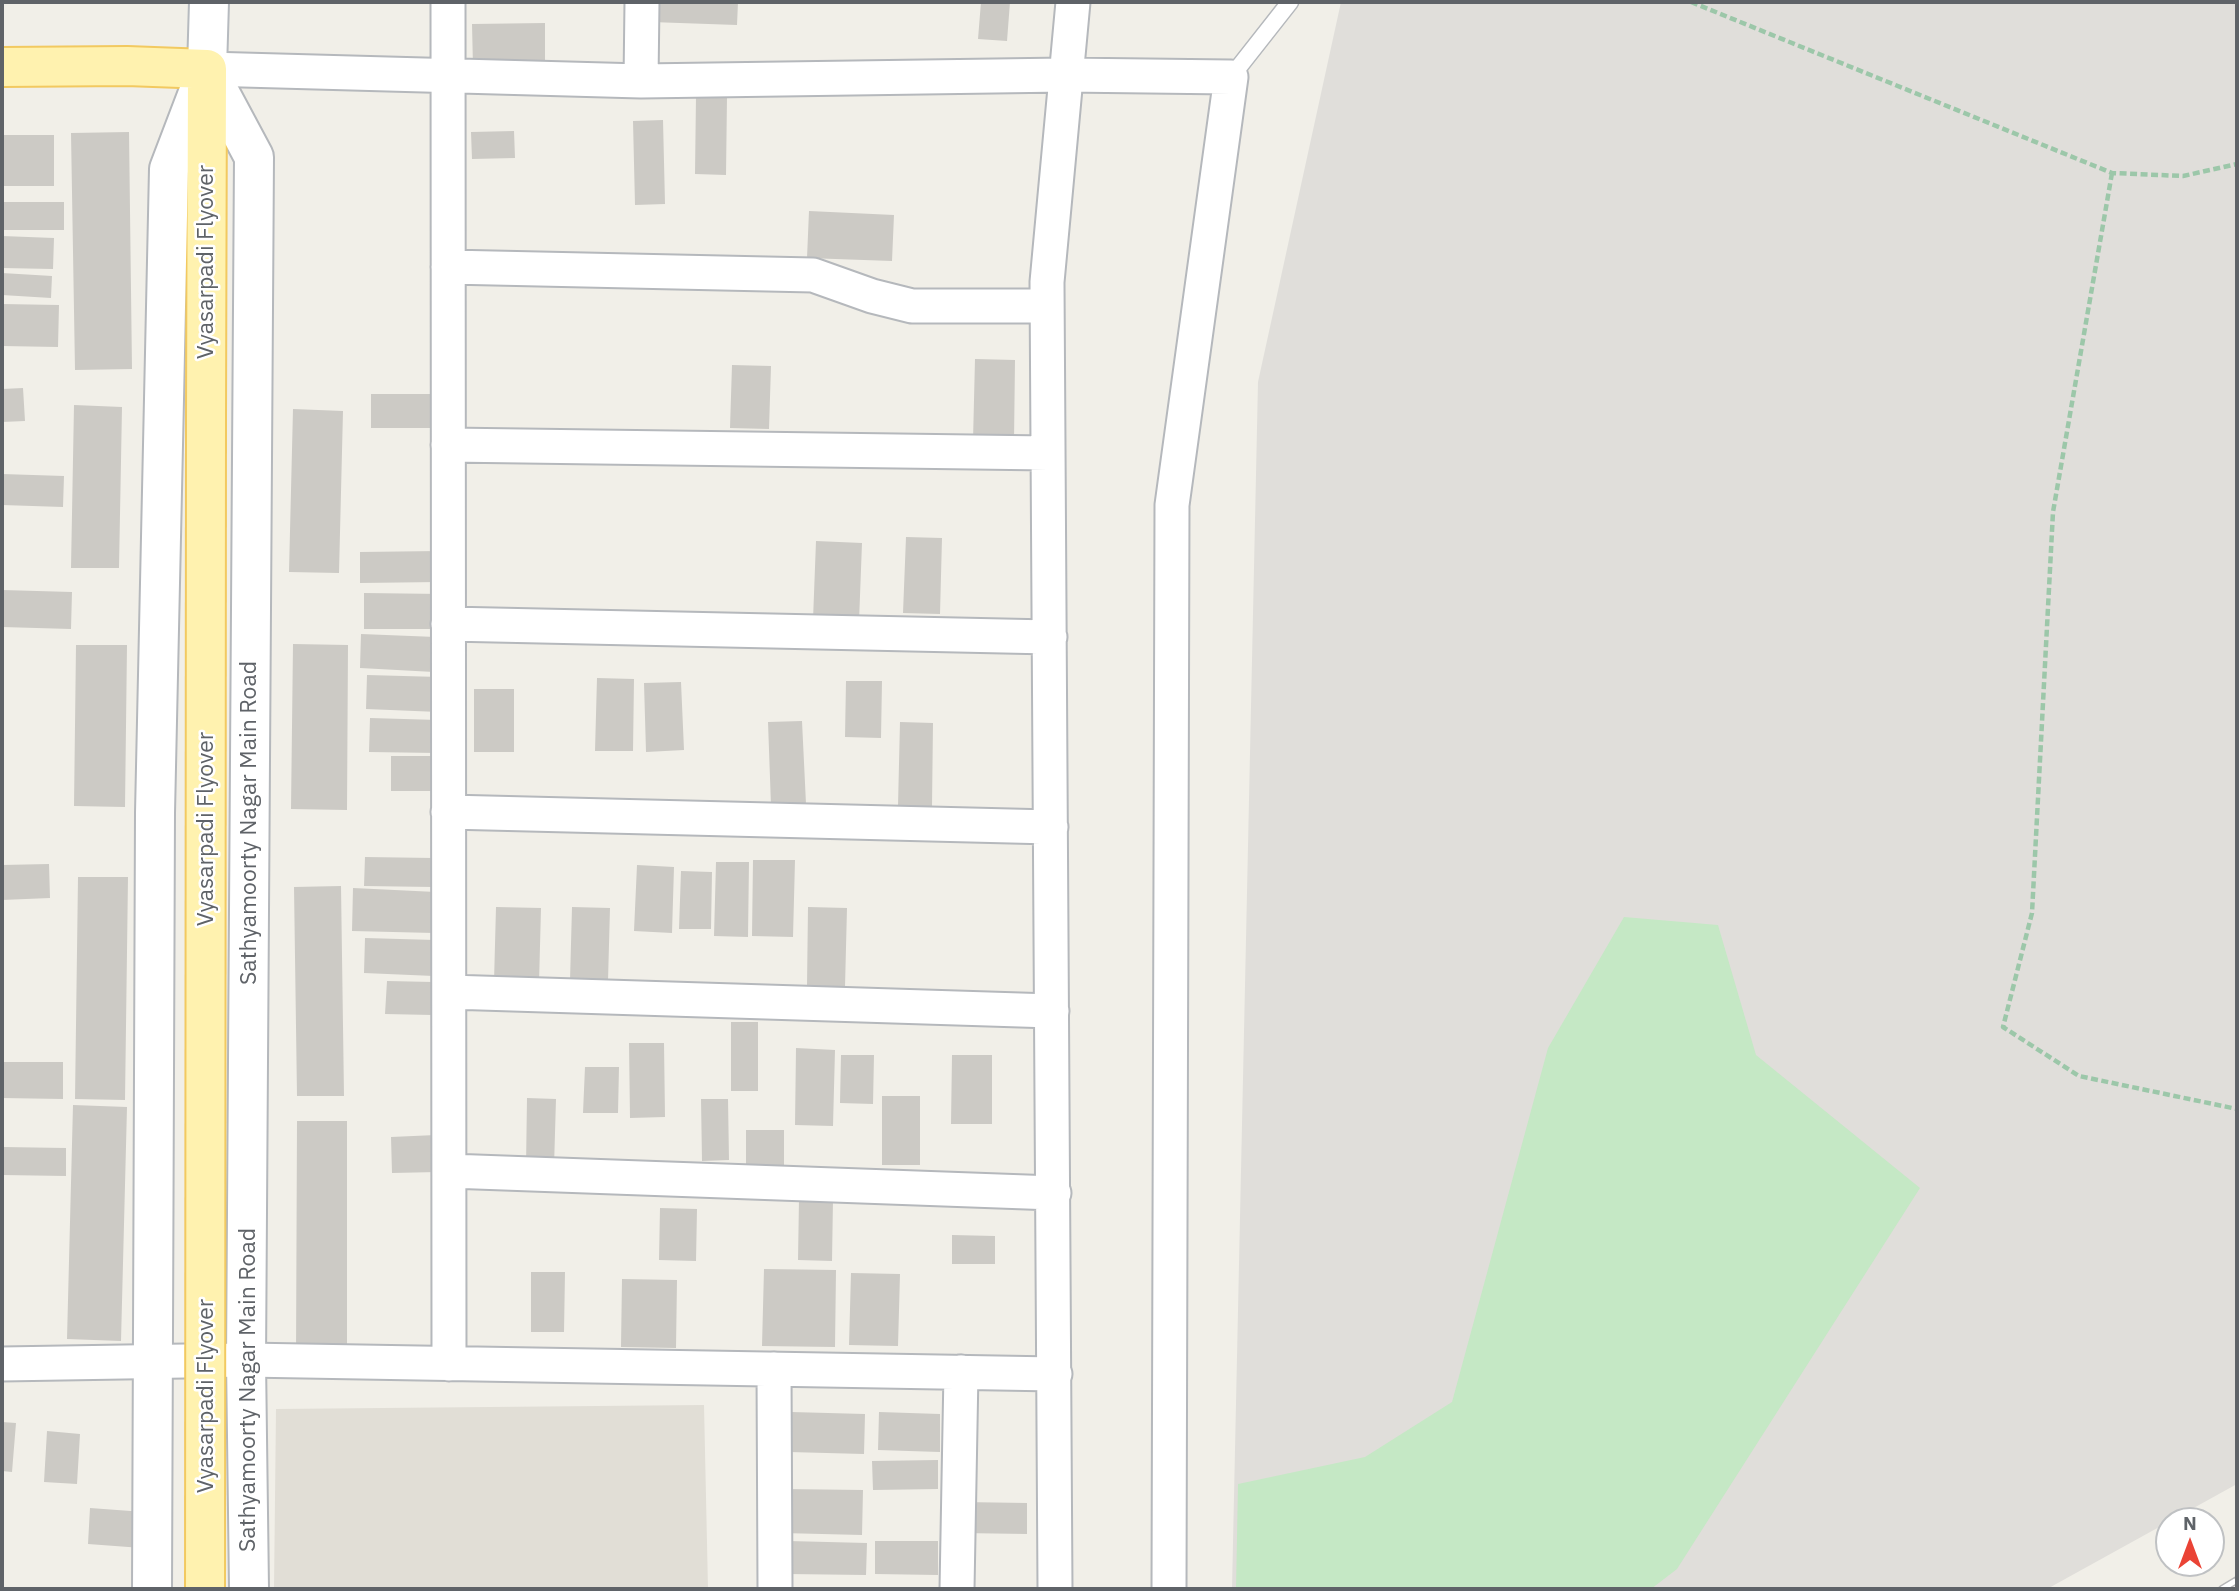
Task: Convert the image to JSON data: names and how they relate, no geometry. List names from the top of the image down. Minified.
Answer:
{"streets":{"main road":["Vyasarpadi Flyover"],"street":["Sathyamoorty Nagar Main Road"]},"crossings":[["Vyasarpadi Flyover","Sathyamoorty Nagar Main Road"]],"north":"top"}
